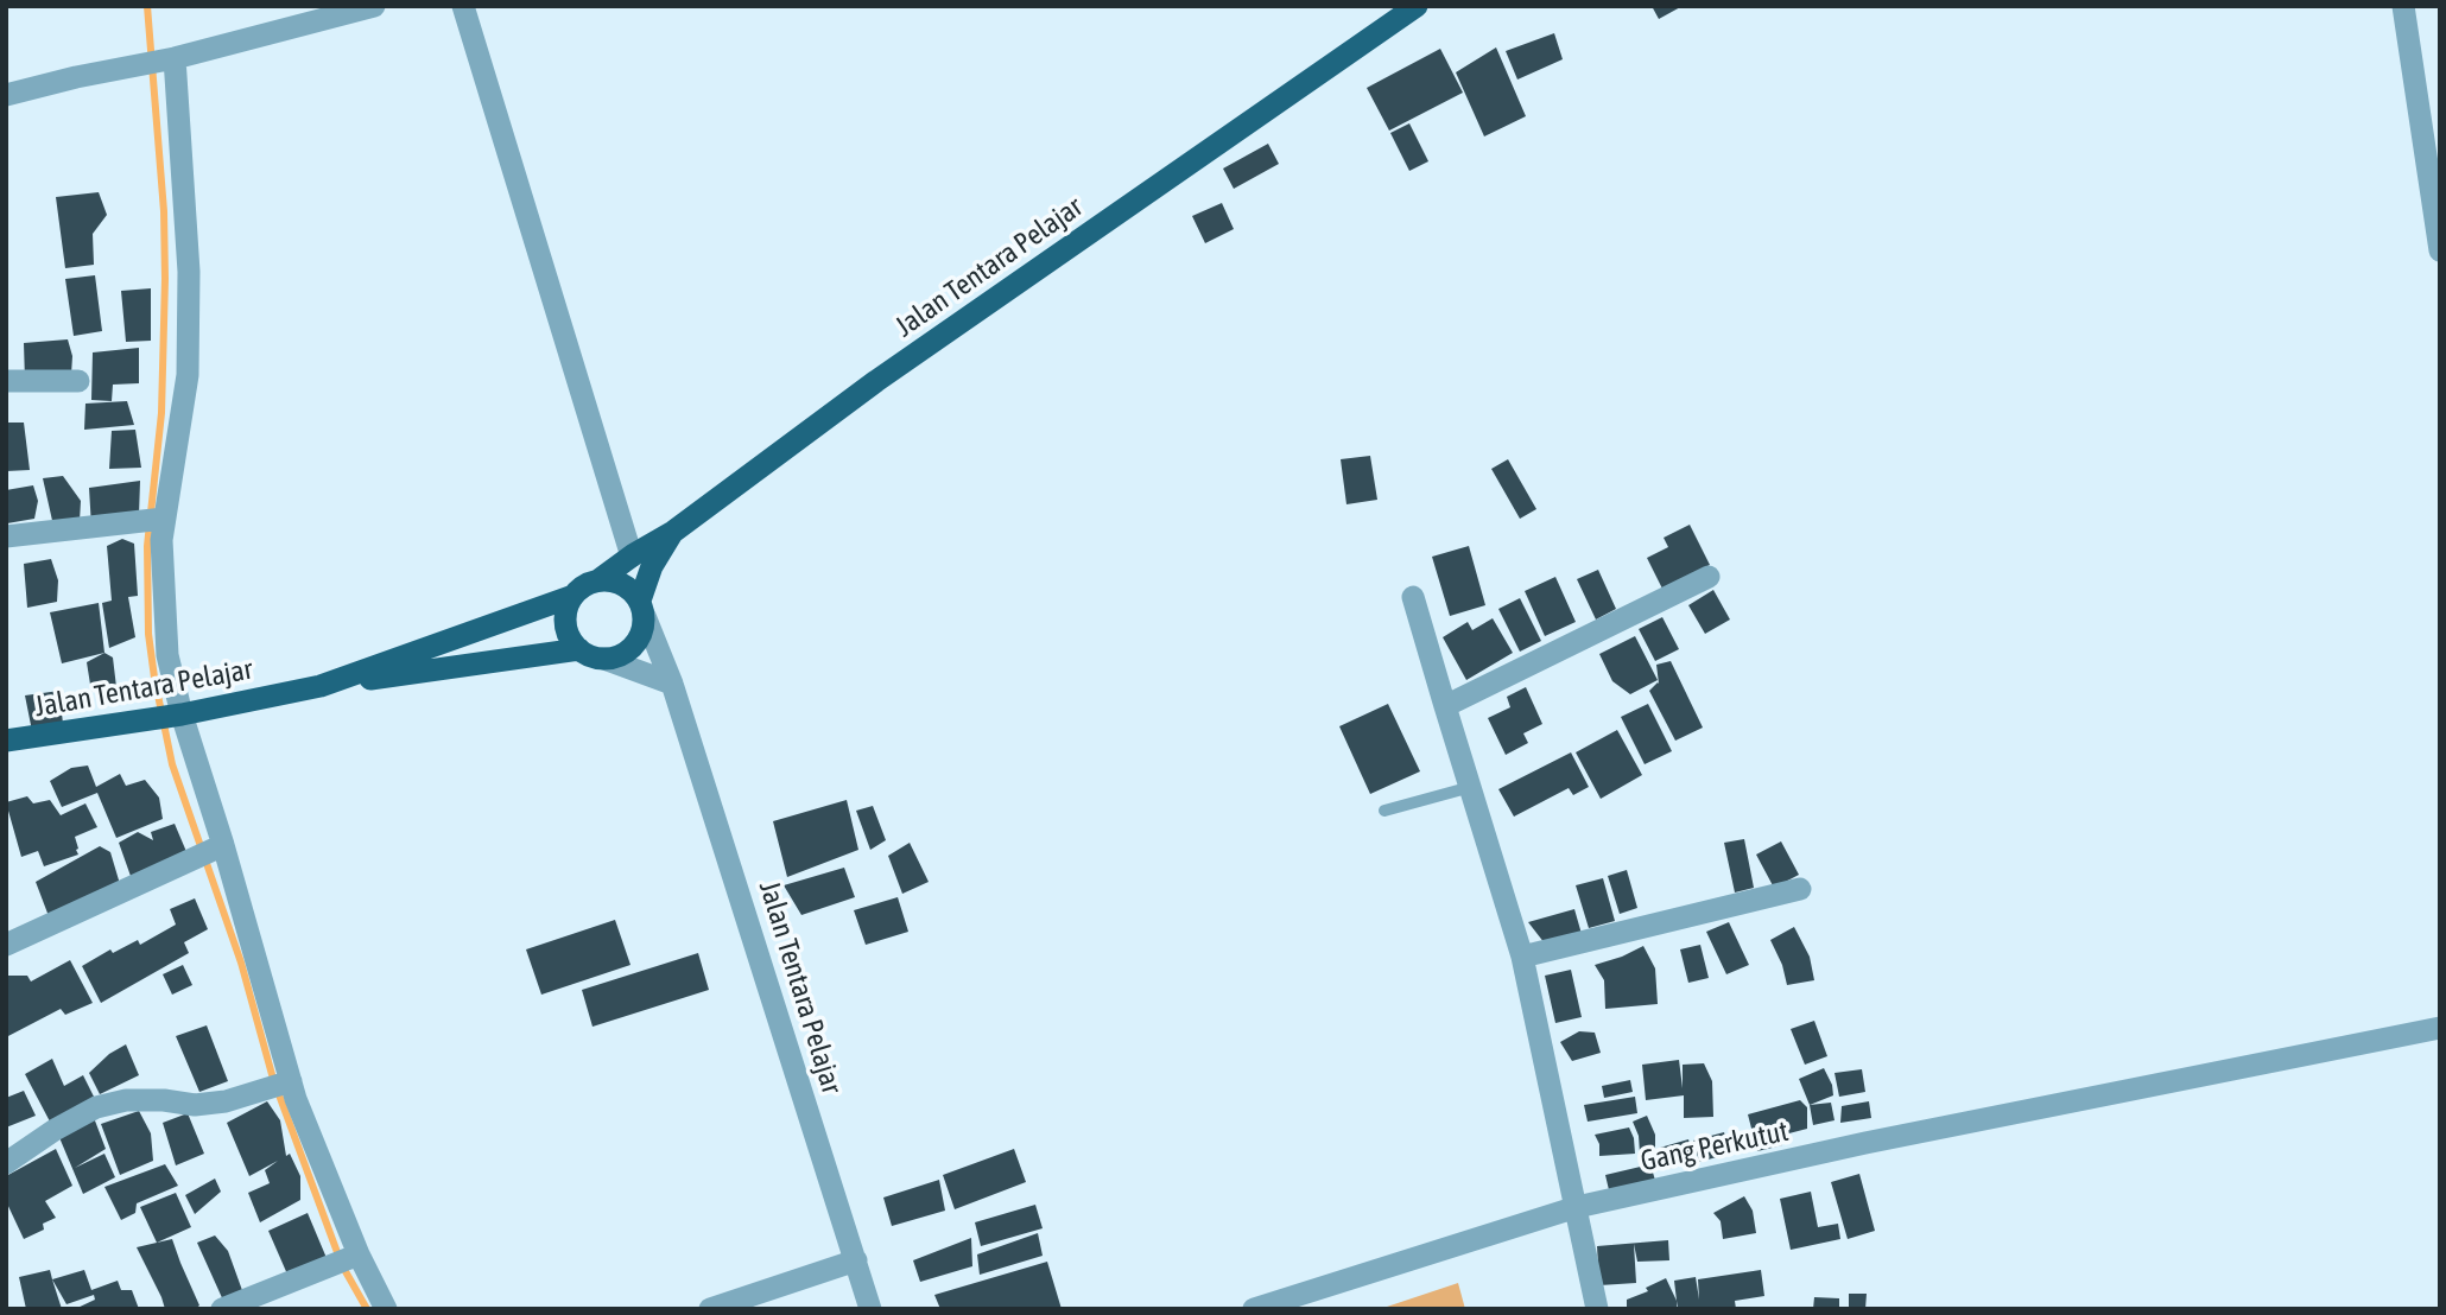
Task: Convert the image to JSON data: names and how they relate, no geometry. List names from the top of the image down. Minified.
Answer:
{"streets":{"highway":["Jalan Tentara Pelajar"],"street":["Gang Perkutut"]}}
